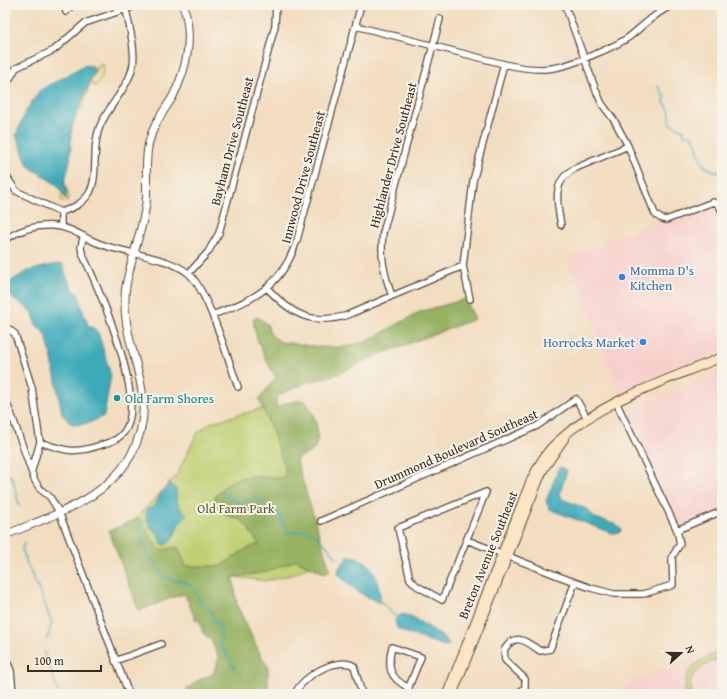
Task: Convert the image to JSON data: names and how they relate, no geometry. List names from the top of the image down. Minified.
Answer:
{"streets":{"main road":["Breton Avenue Southeast"],"street":["Bayham Drive Southeast","Highlander Drive Southeast","Innwood Drive Southeast","Drummond Boulevard Southeast"]},"crossings":[["Drummond Boulevard Southeast","Breton Avenue Southeast"]],"parks":["Old Farm Park"],"places":["Momma D's Kitchen","Horrocks Market","Old Farm Shores"],"scale_bar":"100 m","north":"right"}
